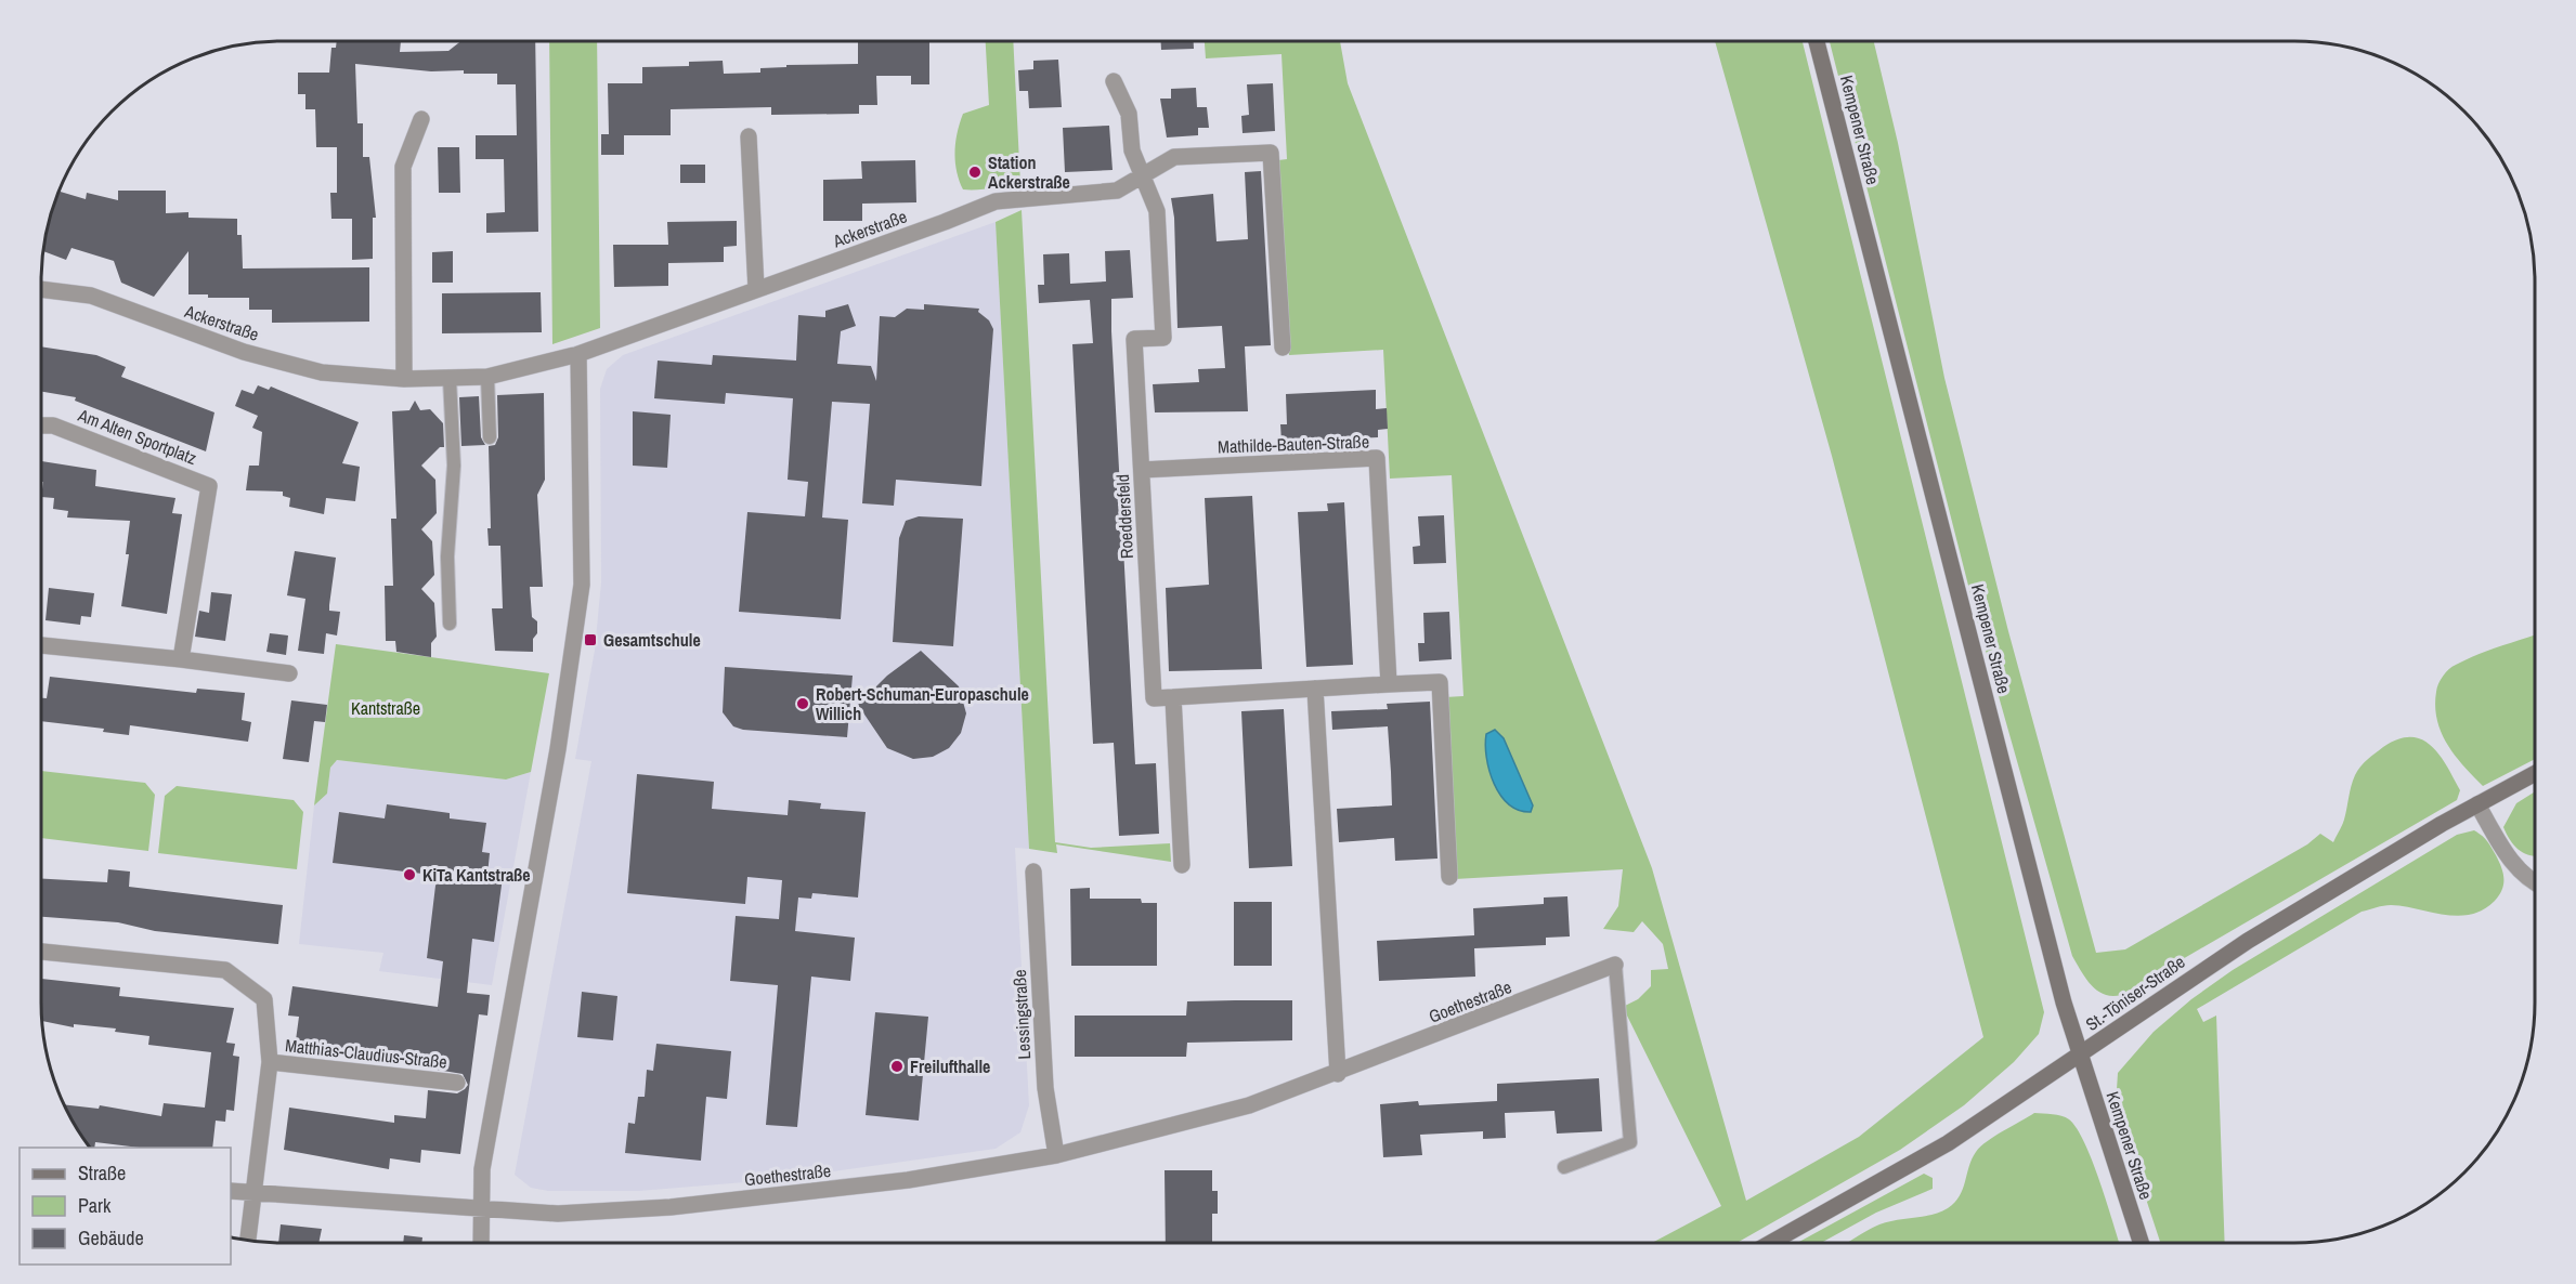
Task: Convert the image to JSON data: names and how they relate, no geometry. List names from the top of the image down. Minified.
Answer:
{"streets":{"main road":["Kempener Straße","St.-Töniser-Straße"],"street":["Ackerstraße","Am Alten Sportplatz","Mathilde-Bauten-Straße","Roeddersfeld","Goethestraße","Lessingstraße","Matthias-Claudius-Straße"]},"crossings":[["Kempener Straße","St.-Töniser-Straße"],["Ackerstraße","Roeddersfeld"],["Mathilde-Bauten-Straße","Roeddersfeld"],["Goethestraße","Lessingstraße"],["Goethestraße","Matthias-Claudius-Straße"]],"parks":["Kantstraße"],"places":{"other":["Station Ackerstraße","Robert-Schuman-Europaschule Willich","KiTa Kantstraße","Freilufthalle"],"transit":["Gesamtschule"]},"legend":["Straße","Park","Gebäude"]}
